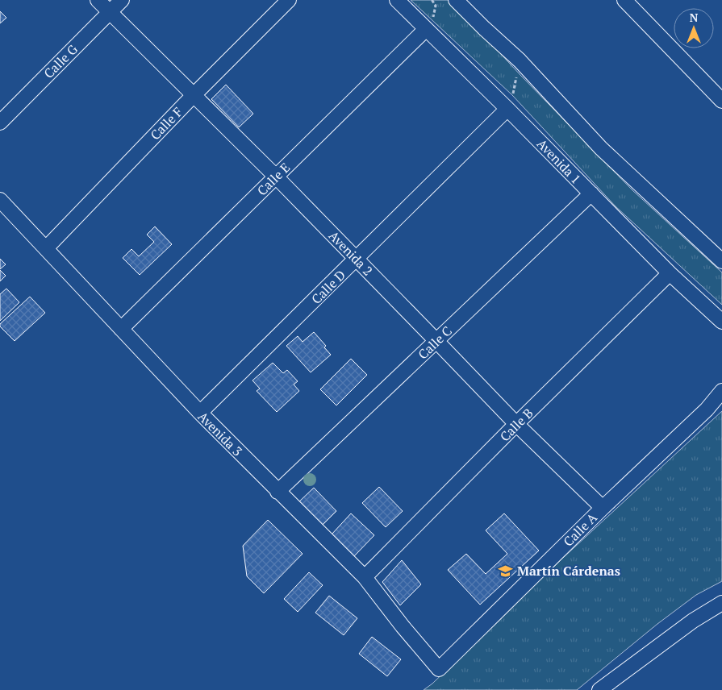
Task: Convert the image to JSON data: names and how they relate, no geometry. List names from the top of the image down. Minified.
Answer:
{"streets":{"street":["Calle G","Calle F","Avenida 1","Calle E","Avenida 2","Calle D","Calle C","Calle B","Avenida 3","Calle A"]},"crossings":[["Calle G","Avenida 2"],["Calle F","Avenida 2"],["Calle F","Avenida 3"],["Avenida 1","Calle E"],["Avenida 1","Calle D"],["Avenida 1","Calle C"],["Avenida 1","Calle B"],["Calle E","Avenida 2"],["Calle E","Avenida 3"],["Avenida 2","Calle D"],["Avenida 2","Calle C"],["Avenida 2","Calle B"],["Avenida 2","Calle A"],["Calle D","Avenida 3"],["Calle C","Avenida 3"],["Calle B","Avenida 3"],["Avenida 3","Calle A"]],"places":{"school or university":["Martín Cárdenas"]},"north":"top"}
